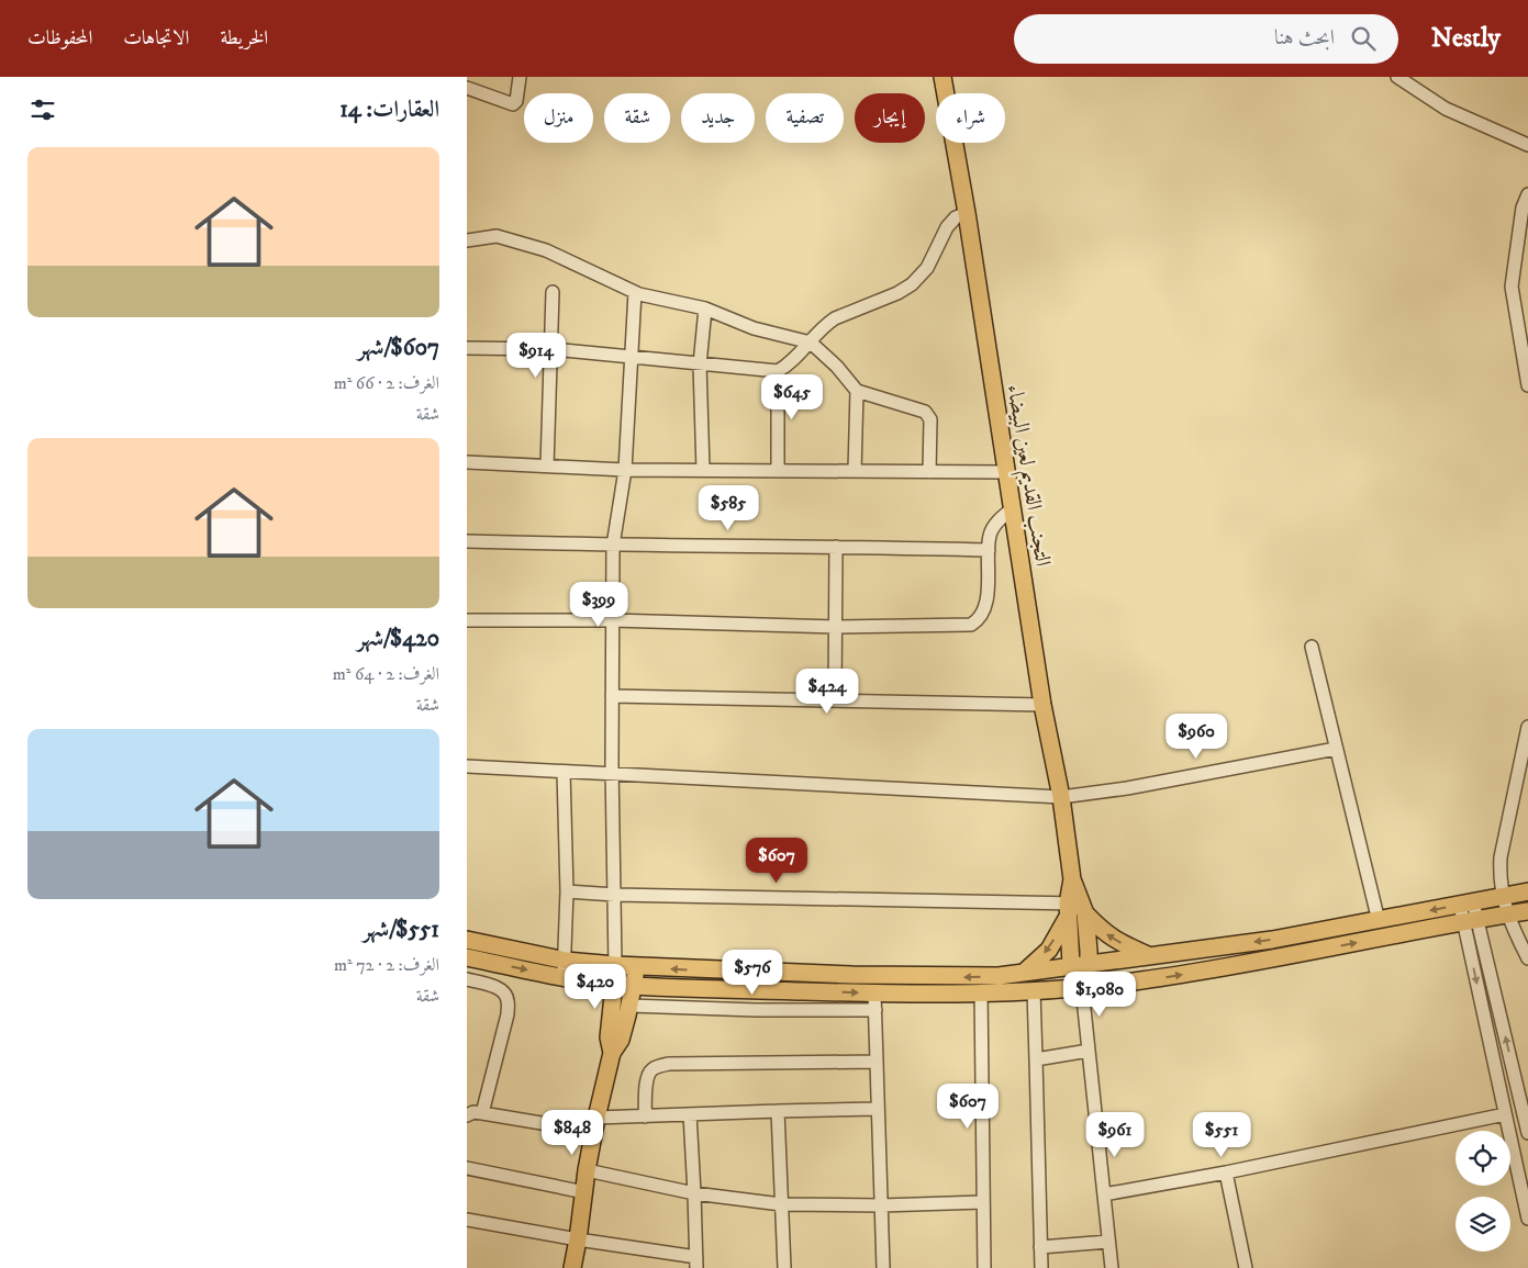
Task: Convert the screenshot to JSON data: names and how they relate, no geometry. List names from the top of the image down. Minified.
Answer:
{"streets":{"main road":["التجنب القديم لعين البيضاء"]},"page":{"header":"Nestly","search":"ابحث هنا","nav":["الخريطة","الاتجاهات","المحفوظات"],"heading":"العقارات: 14","chip":["شراء","إيجار","تصفية","جديد","شقة","منزل"],"list":[{"name":"$607/شهر","note":"الغرف: 2 · 66 m² · شقة"},{"name":"$420/شهر","note":"الغرف: 2 · 64 m² · شقة"},{"name":"$551/شهر","note":"الغرف: 2 · 72 m² · شقة"}],"price":["$914","$645","$585","$399","$424","$960","$607","$576","$420","$1,080","$607","$848","$961","$551"]}}
